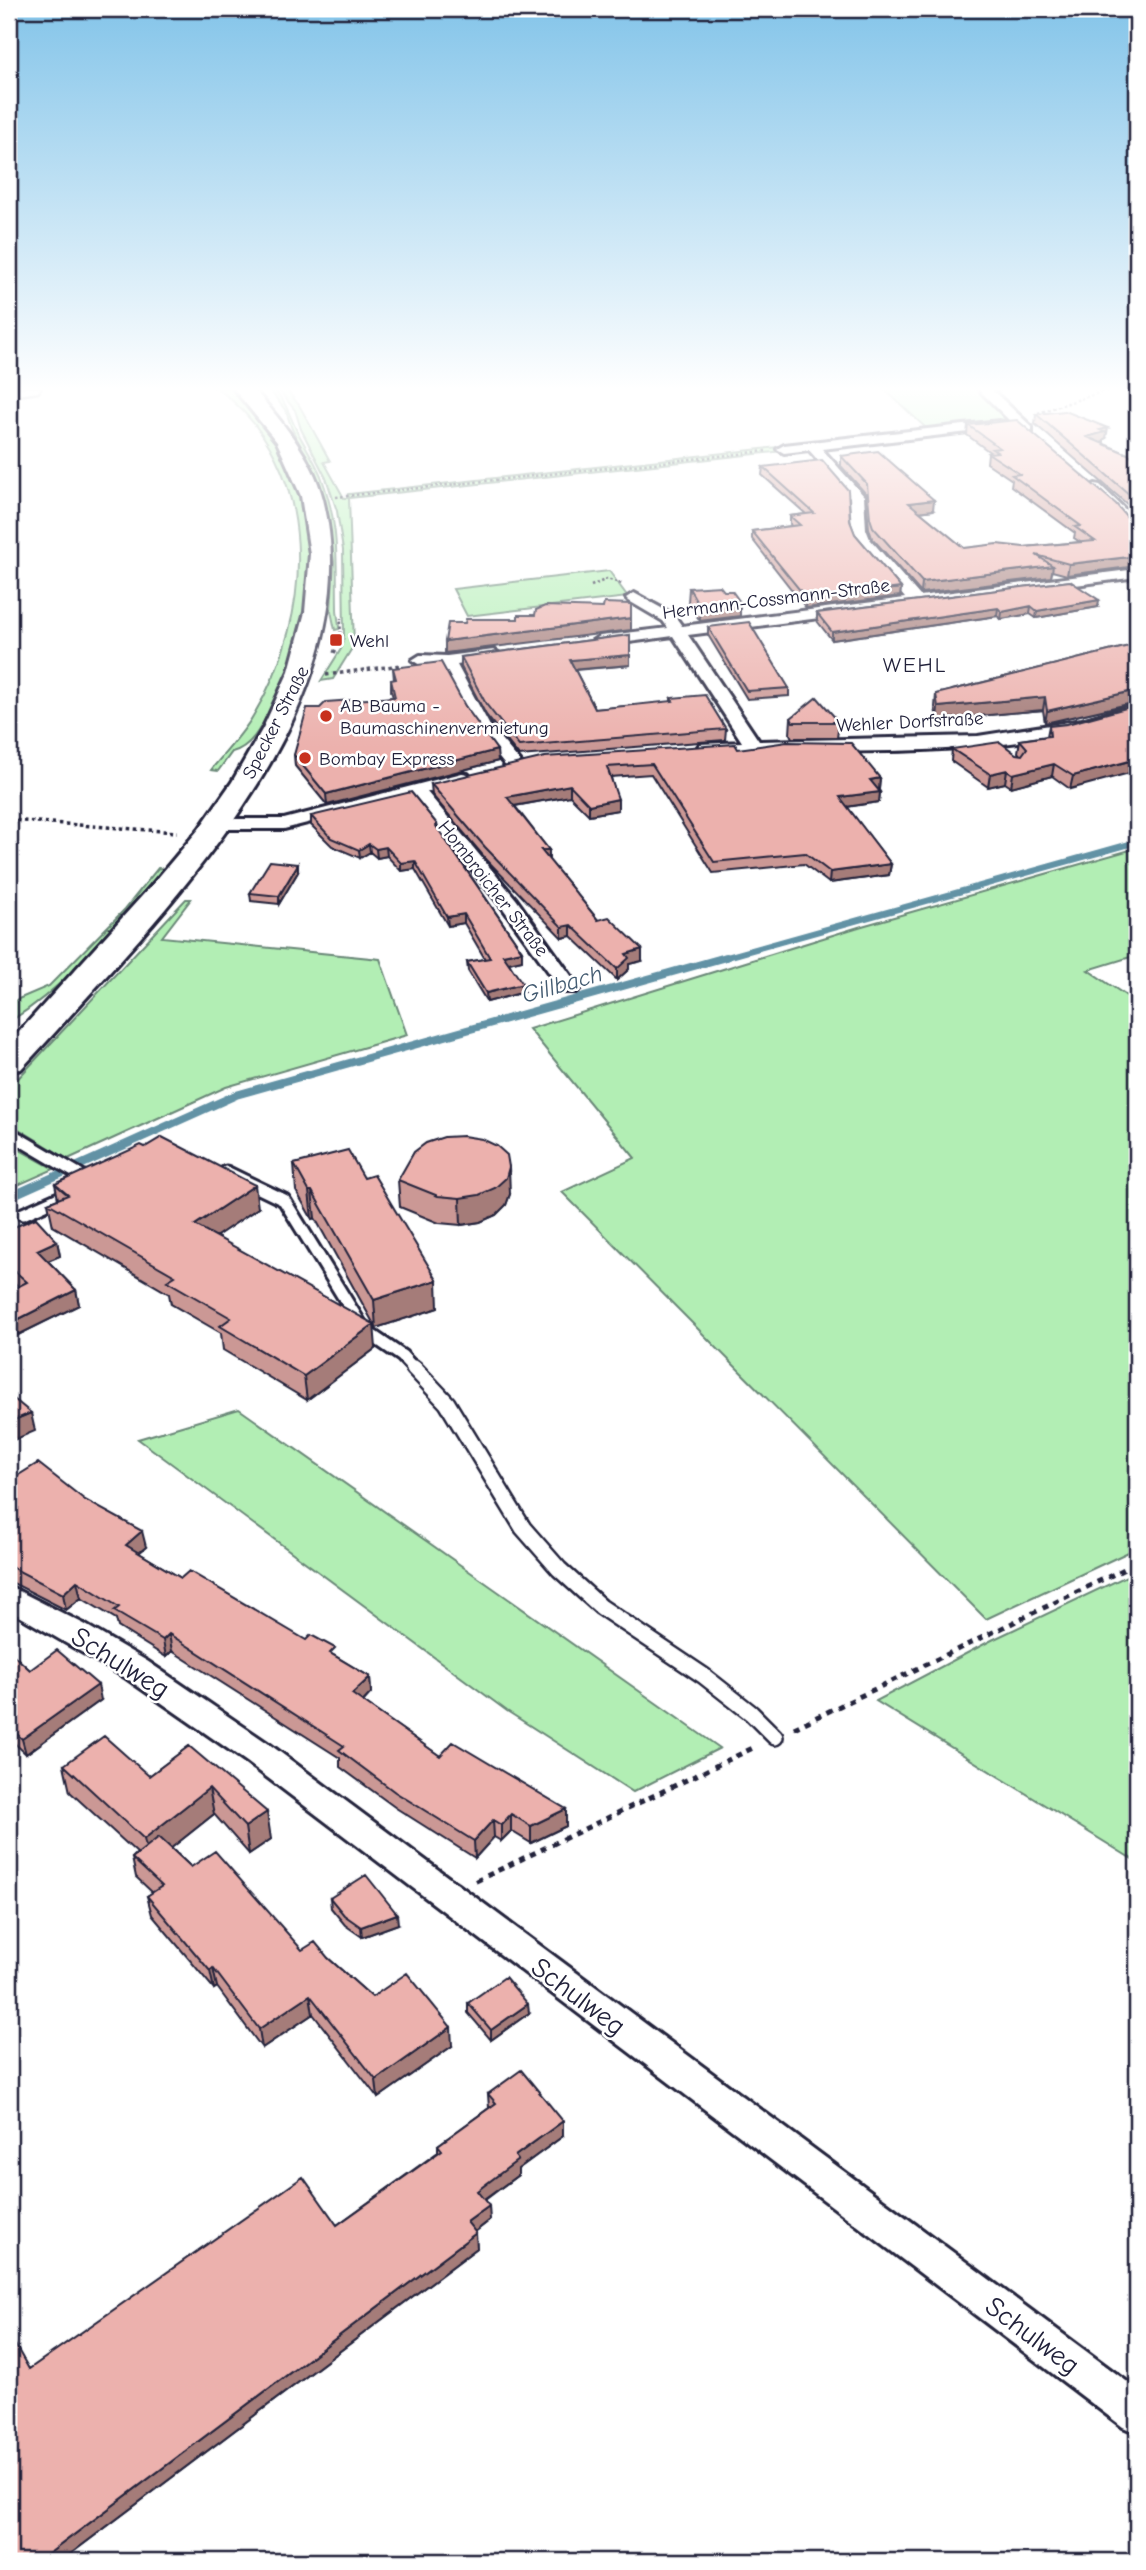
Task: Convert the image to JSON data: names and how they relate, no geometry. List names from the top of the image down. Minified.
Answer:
{"streets":{"main road":["Specker Straße"],"street":["Hermann-Cossmann-Straße","Wehler Dorfstraße","Hombroicher Straße","Schulweg"]},"districts":["WEHL"],"water":["Gillbach"],"places":{"transit":["Wehl"],"other":["AB Bauma - Baumaschinenvermietung","Bombay Express"]}}
